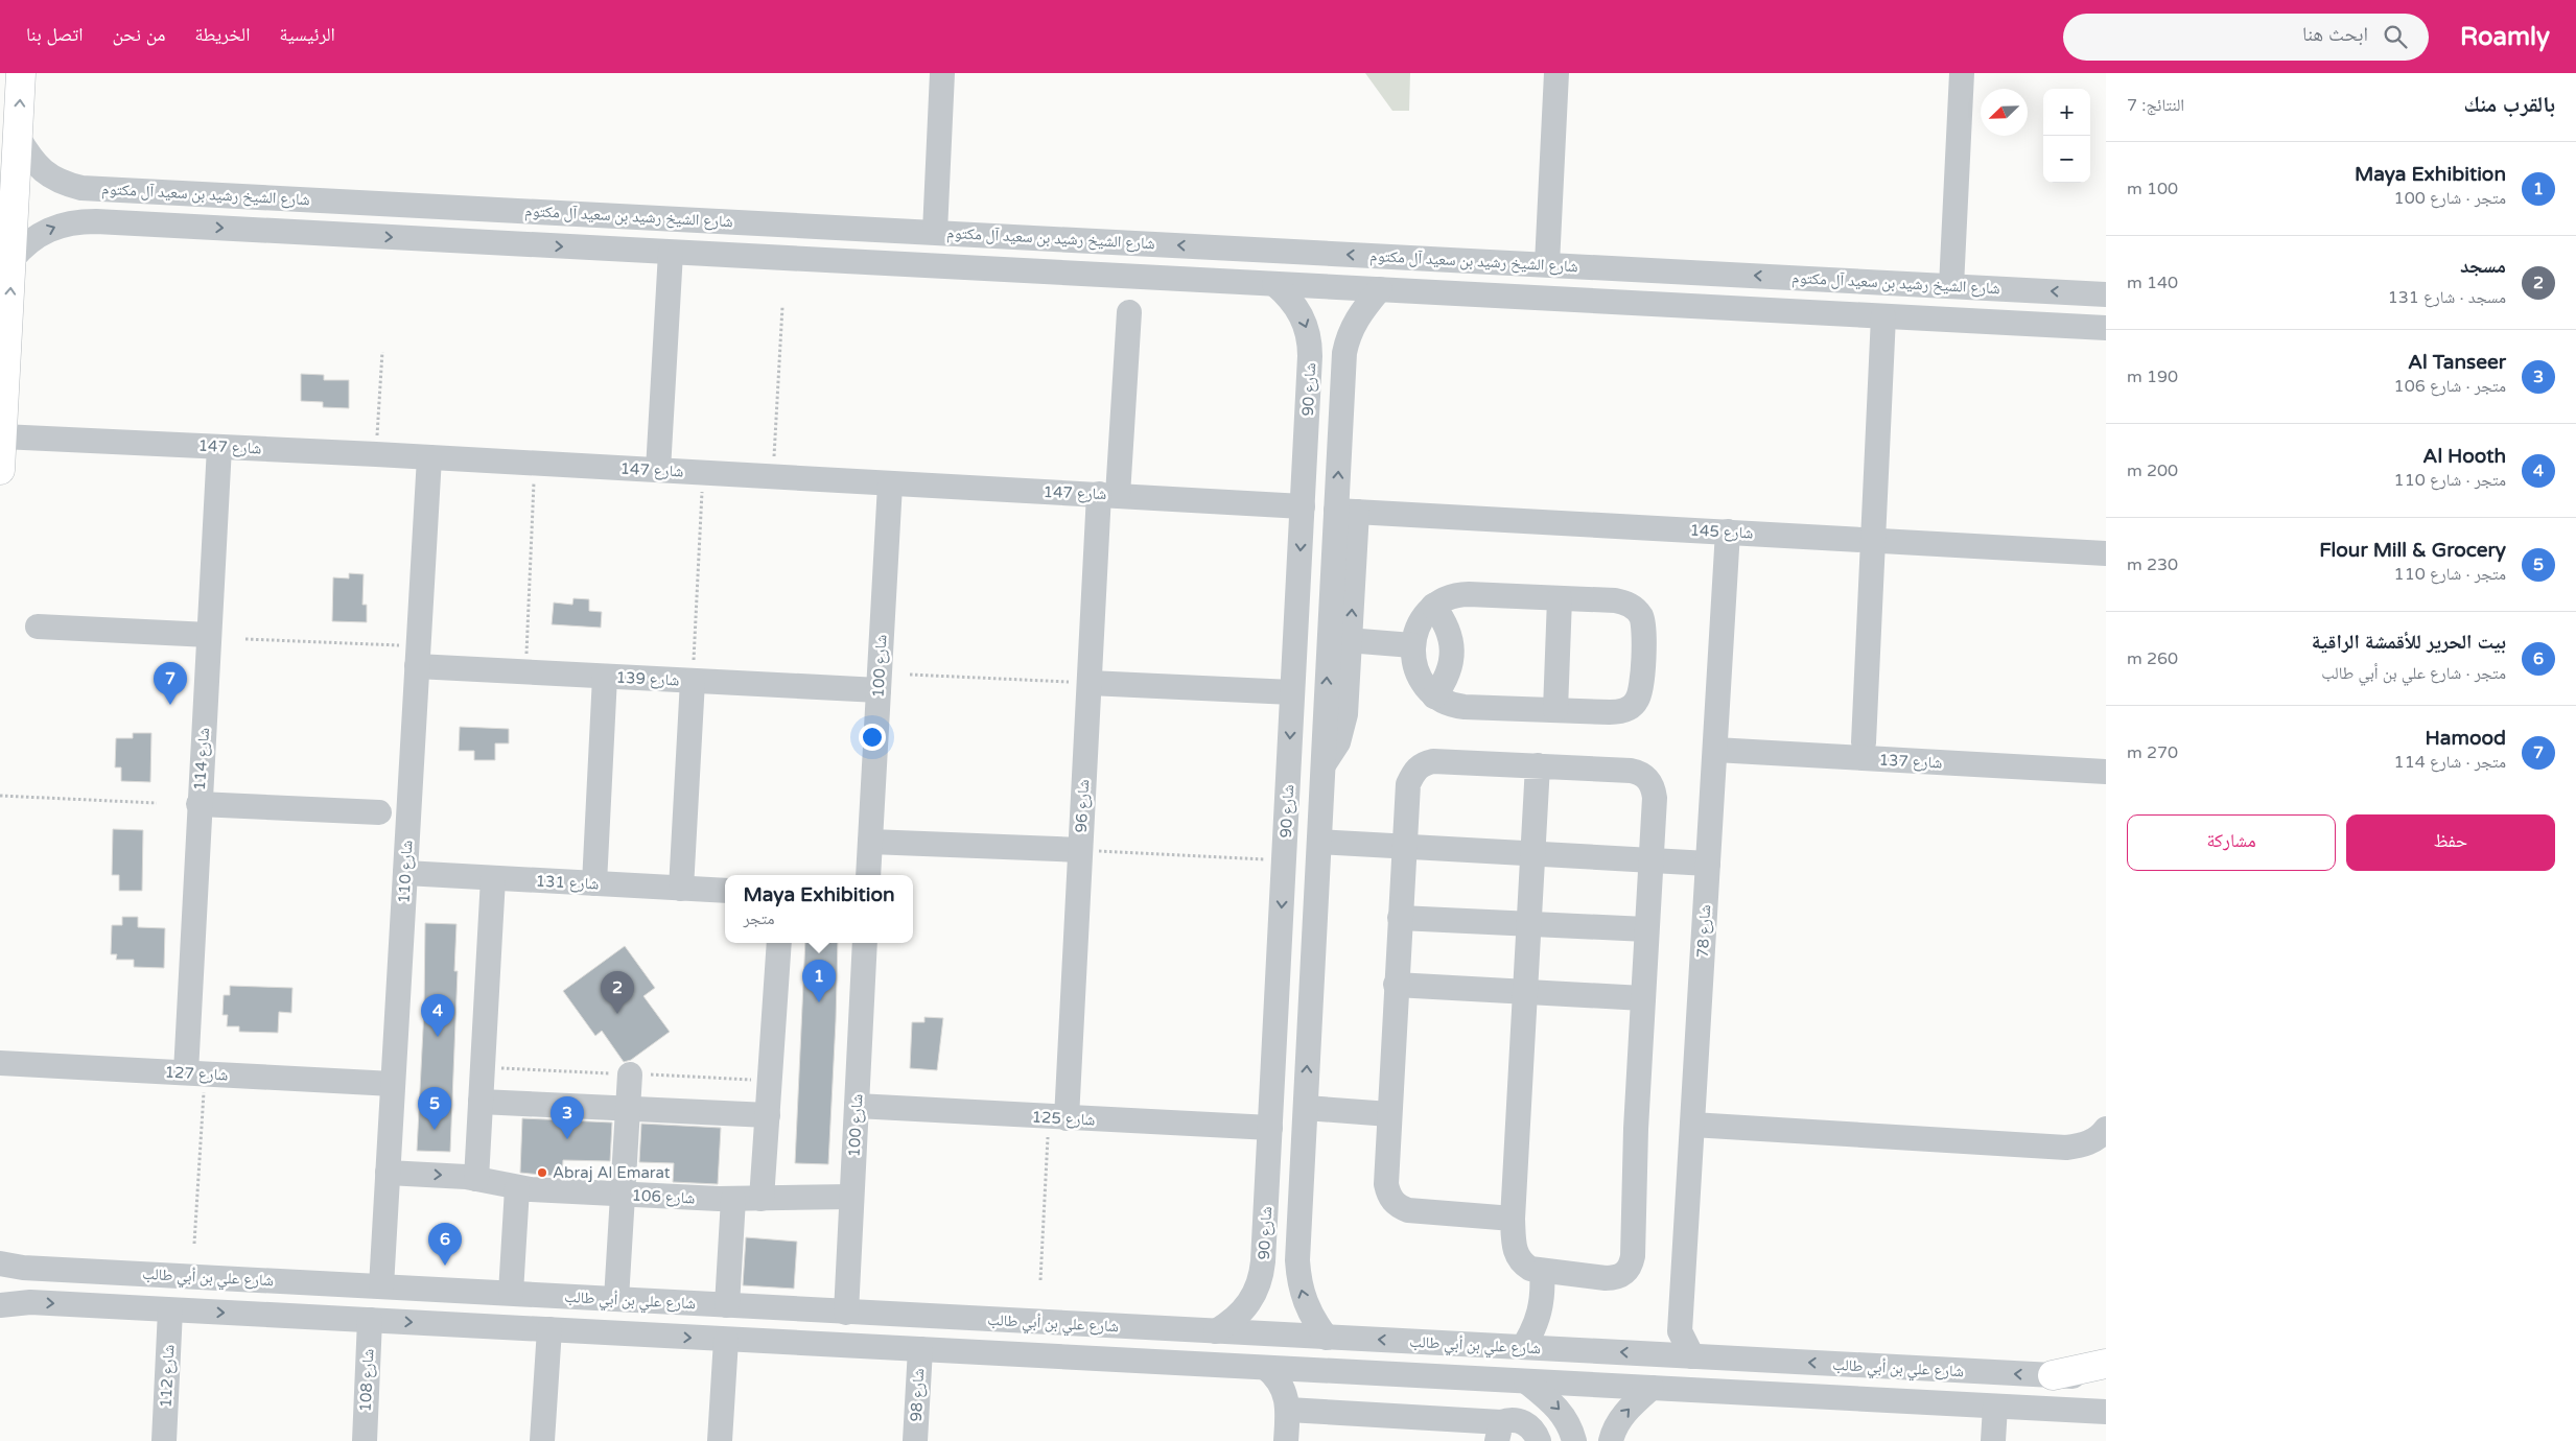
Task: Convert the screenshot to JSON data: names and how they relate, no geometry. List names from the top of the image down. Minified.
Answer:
{"streets":{"street":["شارع الشيخ رشيد بن سعيد آل مكتوم","شارع 90","شارع 147","شارع 145","شارع 100","شارع 139","شارع 114","شارع 137","شارع 96","شارع 110","شارع 131","شارع 78","شارع 127","شارع 125","شارع 106","شارع علي بن أبي طالب","شارع 112","شارع 108","شارع 98"]},"crossings":[["شارع 90","شارع 147"],["شارع 90","شارع 145"],["شارع 90","شارع 125"],["شارع 90","شارع علي بن أبي طالب"],["شارع 147","شارع 100"],["شارع 147","شارع 114"],["شارع 147","شارع 96"],["شارع 147","شارع 110"],["شارع 145","شارع 78"],["شارع 100","شارع 139"],["شارع 100","شارع 125"],["شارع 100","شارع 106"],["شارع 100","شارع علي بن أبي طالب"],["شارع 139","شارع 110"],["شارع 114","شارع 127"],["شارع 137","شارع 78"],["شارع 96","شارع 125"],["شارع 110","شارع 131"],["شارع 110","شارع 127"],["شارع 110","شارع 106"],["شارع 110","شارع علي بن أبي طالب"]],"places":["Abraj Al Emarat"],"north":"bottom left","page":{"header":"Roamly","search":"ابحث هنا","nav":["الرئيسية","الخريطة","من نحن","اتصل بنا"],"heading":["بالقرب منك","النتائج: 7"],"map_buttons":["+","−"],"list":[{"mark":"1","name":"Maya Exhibition","note":"متجر · شارع 100","value":"100 m"},{"mark":"2","name":"مسجد","note":"مسجد · شارع 131","value":"140 m"},{"mark":"3","name":"Al Tanseer","note":"متجر · شارع 106","value":"190 m"},{"mark":"4","name":"Al Hooth","note":"متجر · شارع 110","value":"200 m"},{"mark":"5","name":"Flour Mill & Grocery","note":"متجر · شارع 110","value":"230 m"},{"mark":"6","name":"بيت الحرير للأقمشة الراقية","note":"متجر · شارع علي بن أبي طالب","value":"260 m"},{"mark":"7","name":"Hamood","note":"متجر · شارع 114","value":"270 m"}],"pins":["7","1","2","4","5","3","6"],"buttons":["حفظ","مشاركة"],"popup":["Maya Exhibition","متجر"]}}
